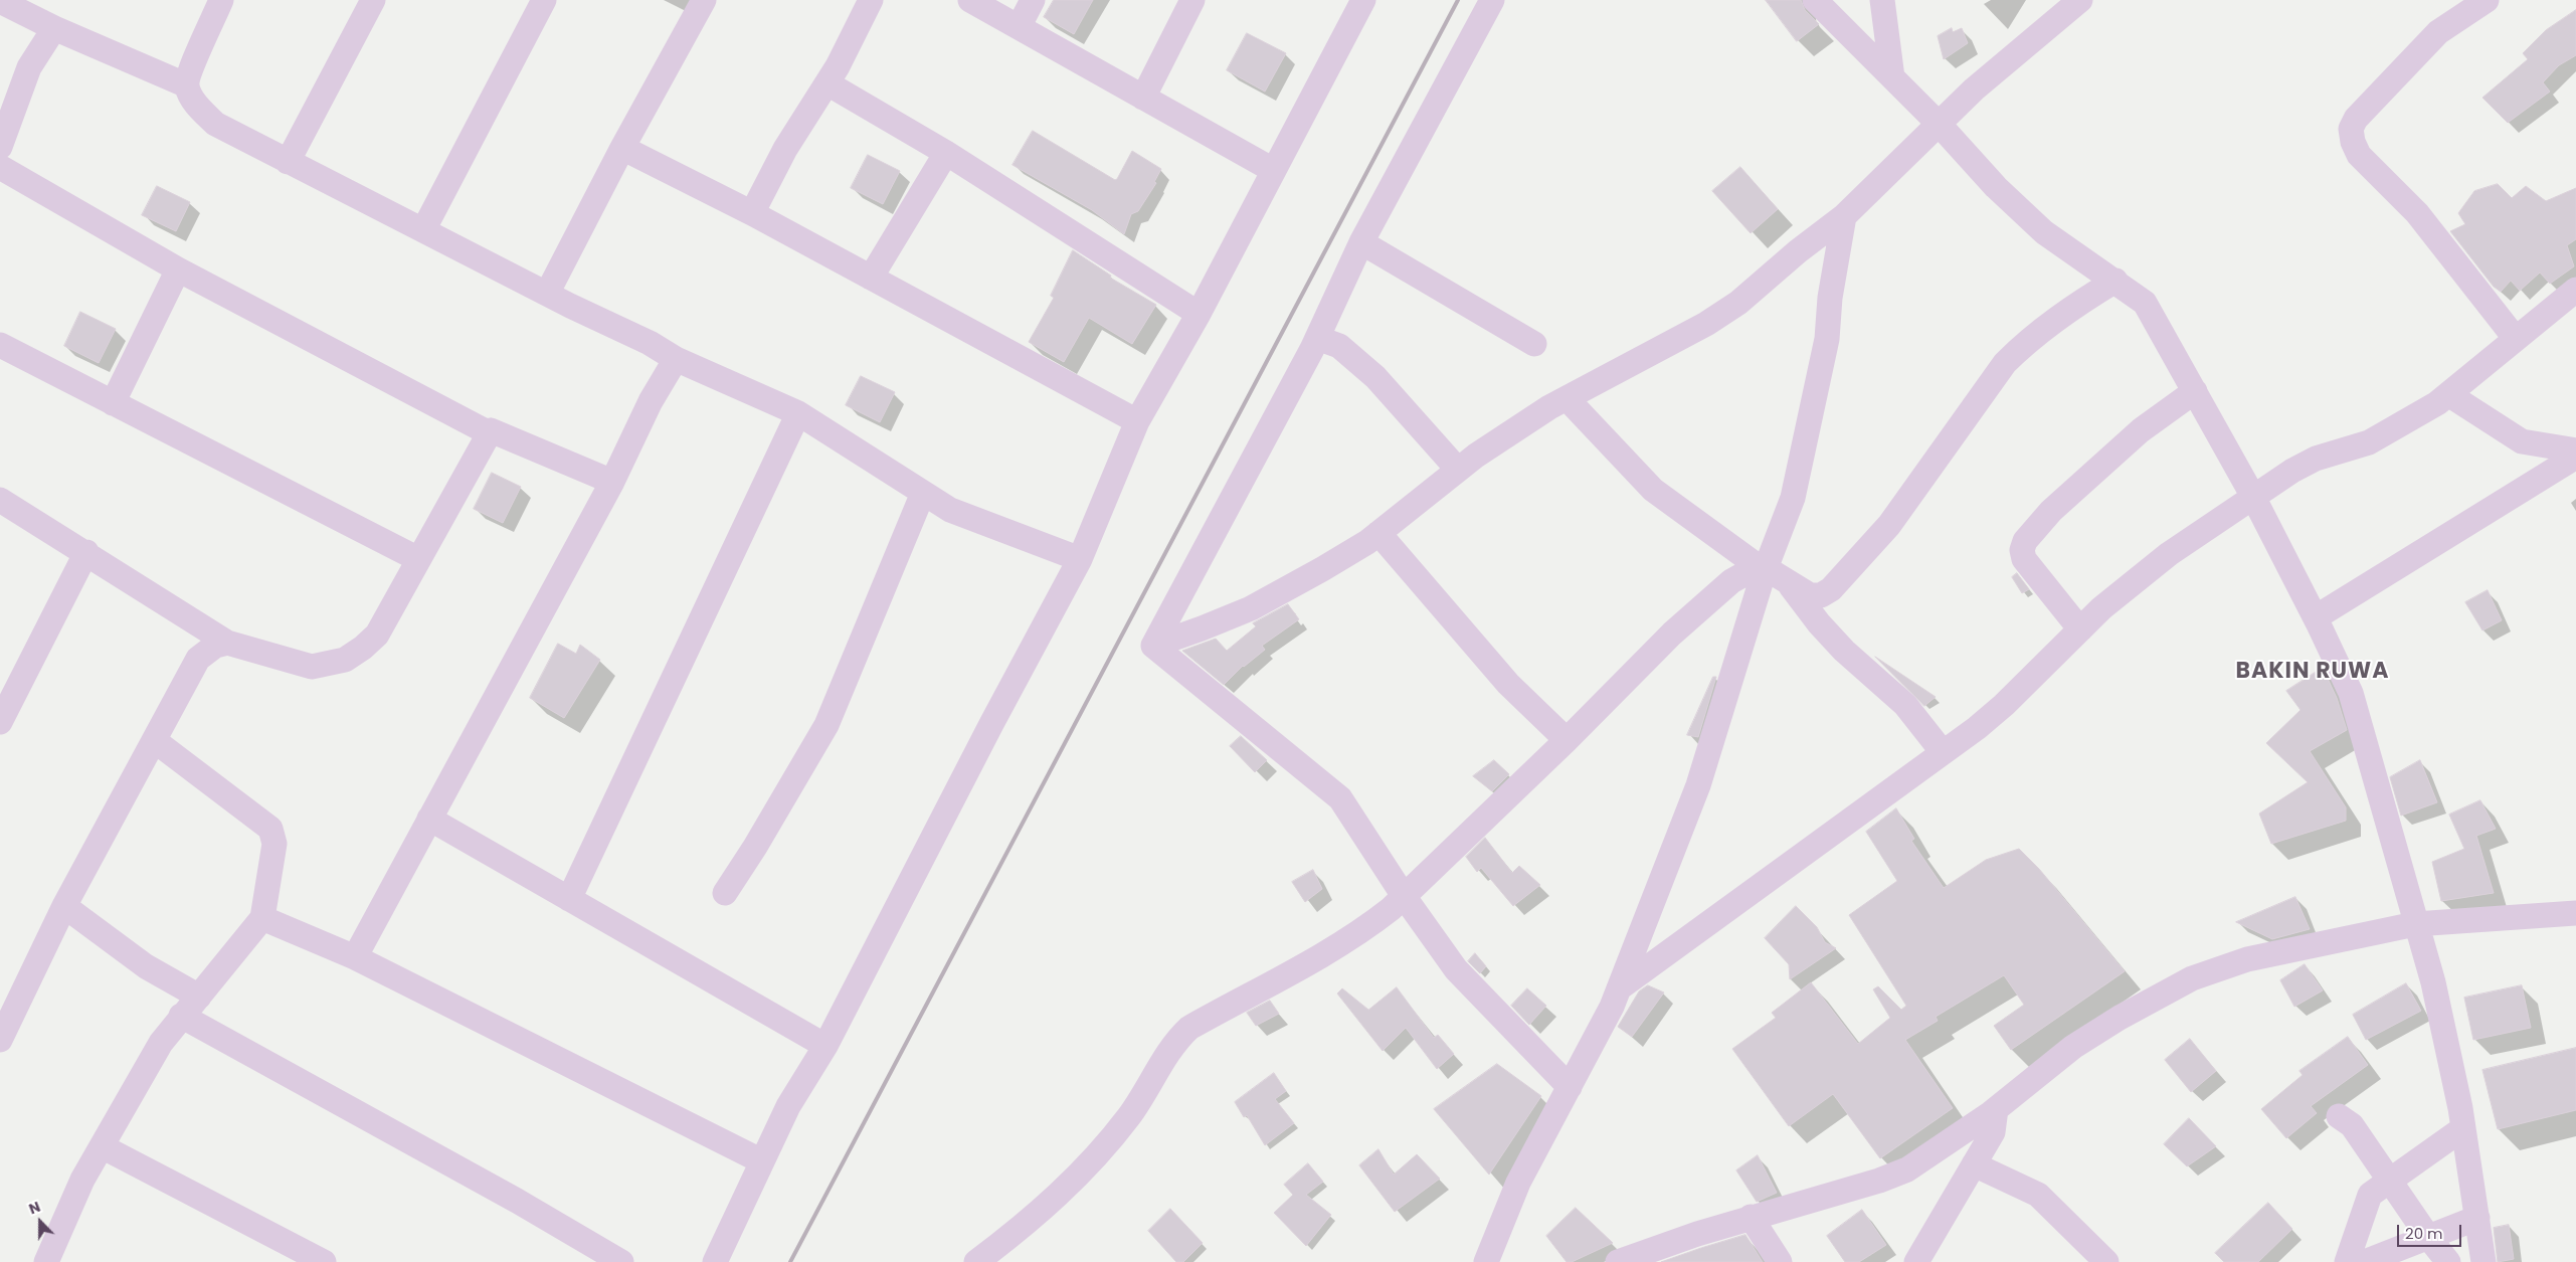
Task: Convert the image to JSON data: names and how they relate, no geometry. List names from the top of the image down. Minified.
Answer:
{"districts":["BAKIN RUWA"],"scale_bar":"20 m","north":"top"}
